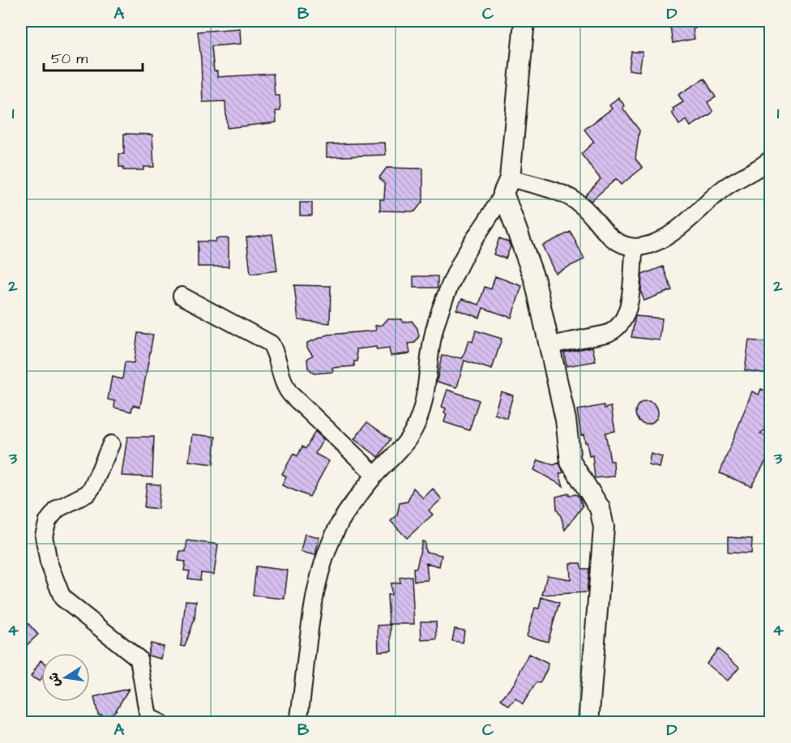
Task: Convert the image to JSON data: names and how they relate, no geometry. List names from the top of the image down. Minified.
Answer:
{"scale_bar":"50 m","north":"left","grid":{"columns":["A","B","C","D"],"rows":["1","2","3","4"]}}
